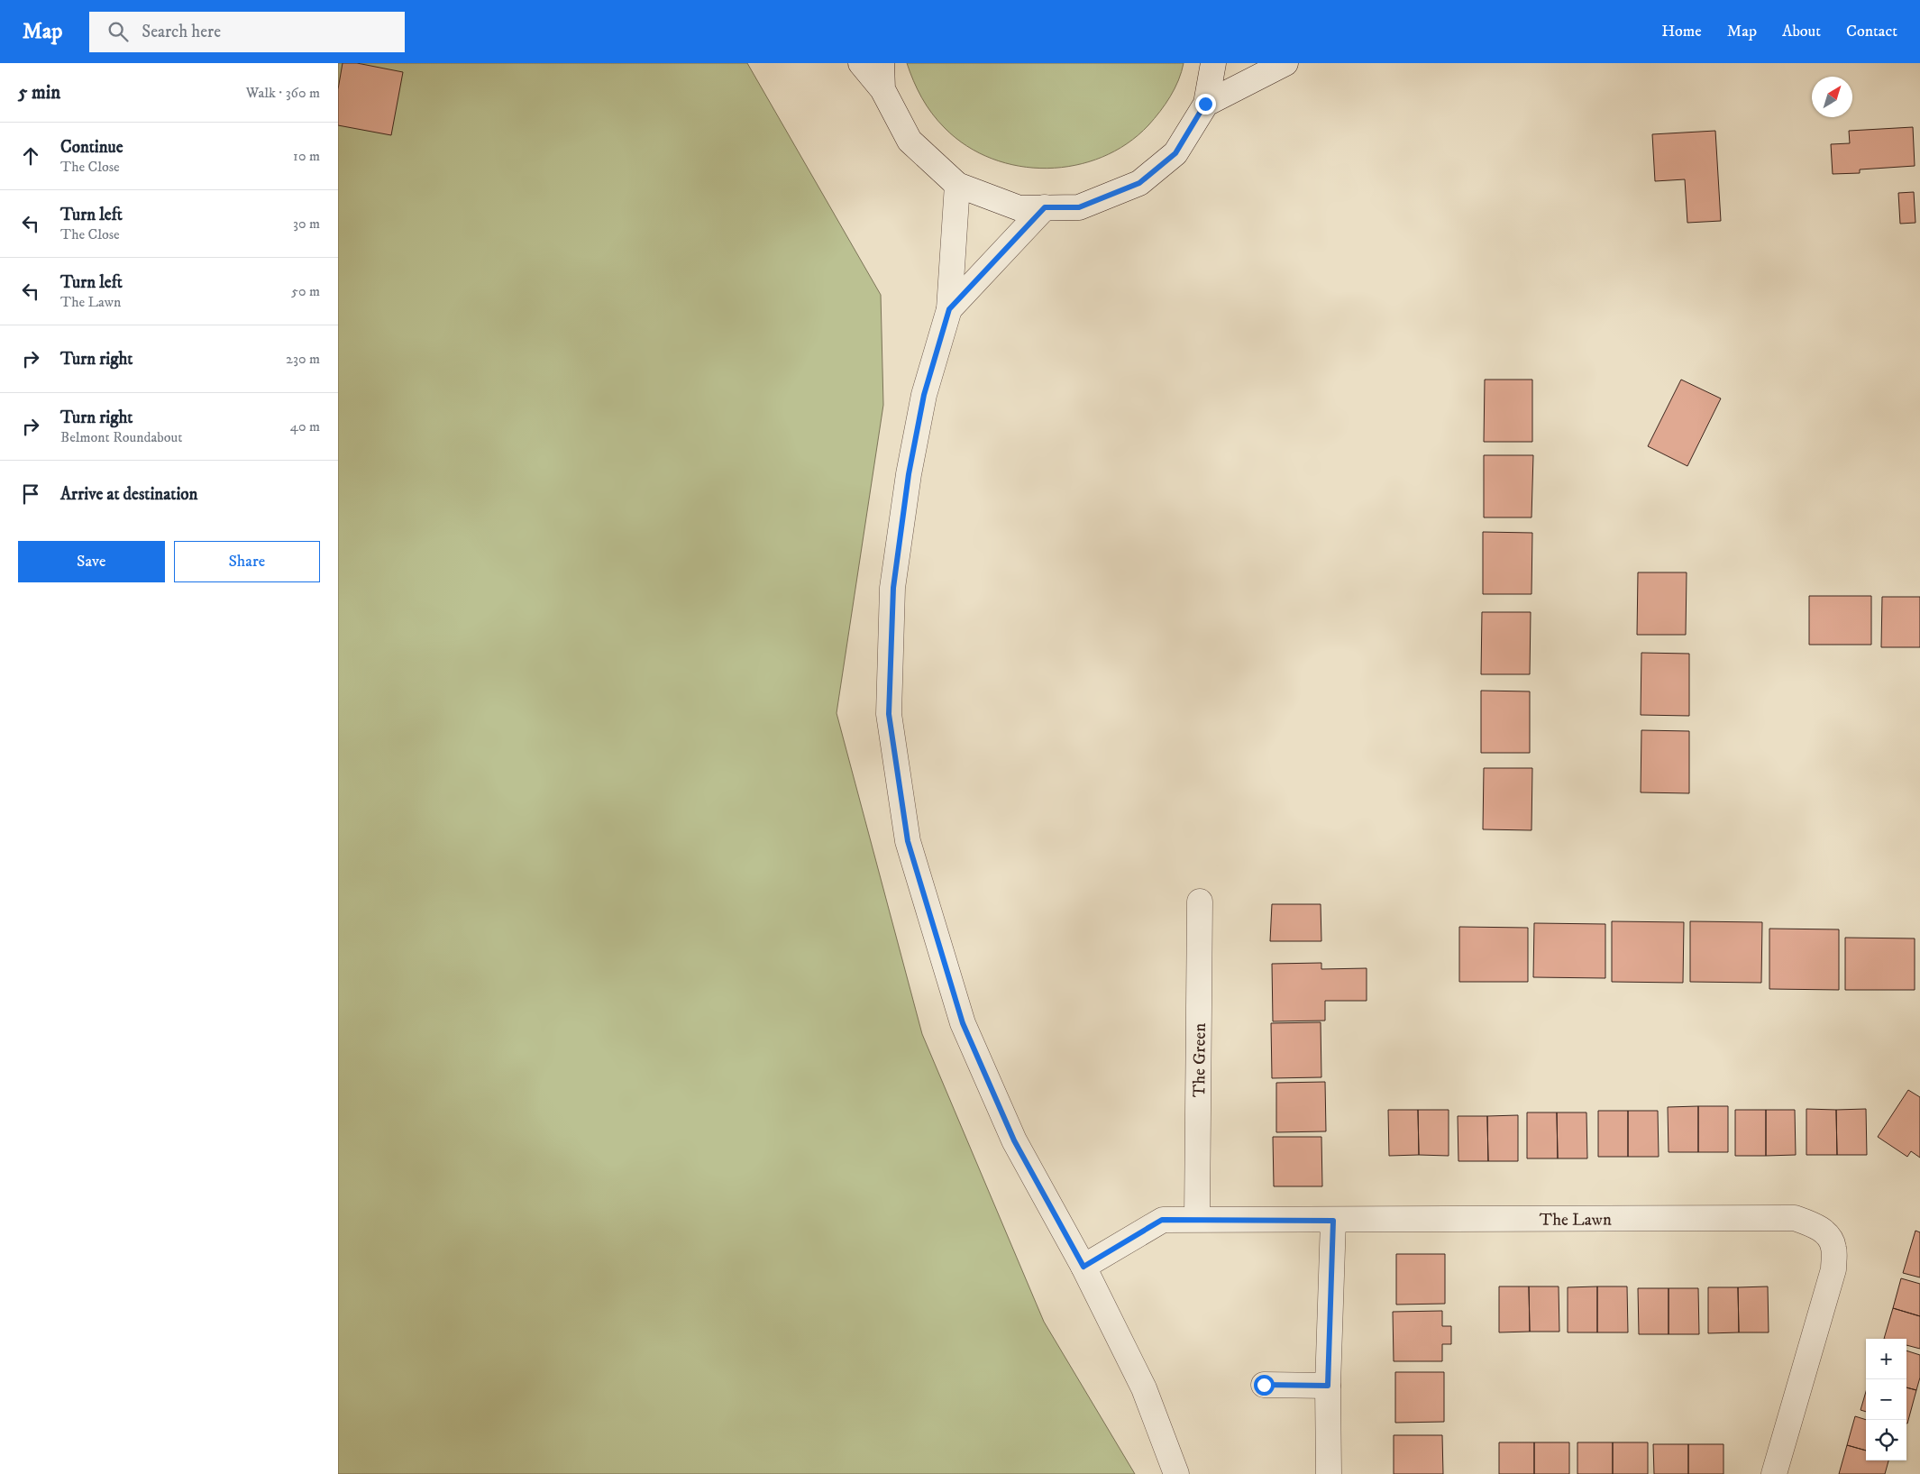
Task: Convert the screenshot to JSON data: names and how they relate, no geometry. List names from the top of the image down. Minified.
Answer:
{"streets":{"street":["The Green","The Lawn"]},"crossings":[["The Green","The Lawn"]],"north":"top right","page":{"header":"Map","search":"Search here","nav":["Home","Map","About","Contact"],"heading":["5 min","Walk · 360 m"],"list":[["Continue","The Close","10 m"],["Turn left","The Close","30 m"],["Turn left","The Lawn","50 m"],["Turn right","230 m"],["Turn right","Belmont Roundabout","40 m"],"Arrive at destination"],"buttons":["Save","Share"],"map_buttons":["+","−"]}}
